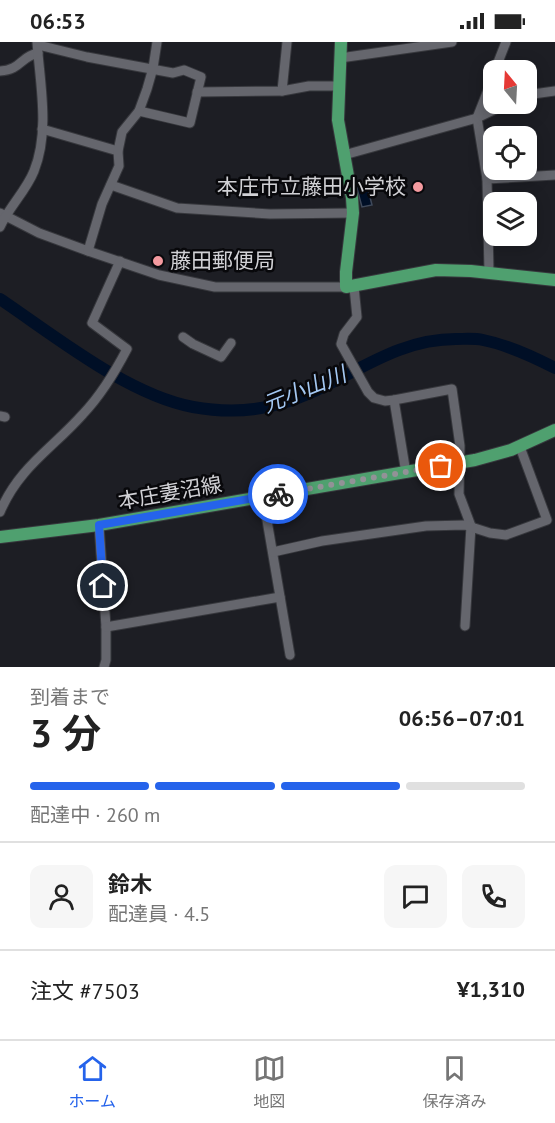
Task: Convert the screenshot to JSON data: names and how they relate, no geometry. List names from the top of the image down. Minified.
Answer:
{"streets":{"main road":["本庄妻沼線"]},"water":["元小山川"],"places":["本庄市立藤田小学校","藤田郵便局"],"north":"top","page":{"status":"06:53","heading":["3 分","到着まで","06:56–07:01"],"panel":["鈴木","配達員 · 4.5","注文 #7503","¥1,310"],"bar":"配達中 · 260 m","tabs":["ホーム","地図","保存済み"]}}
